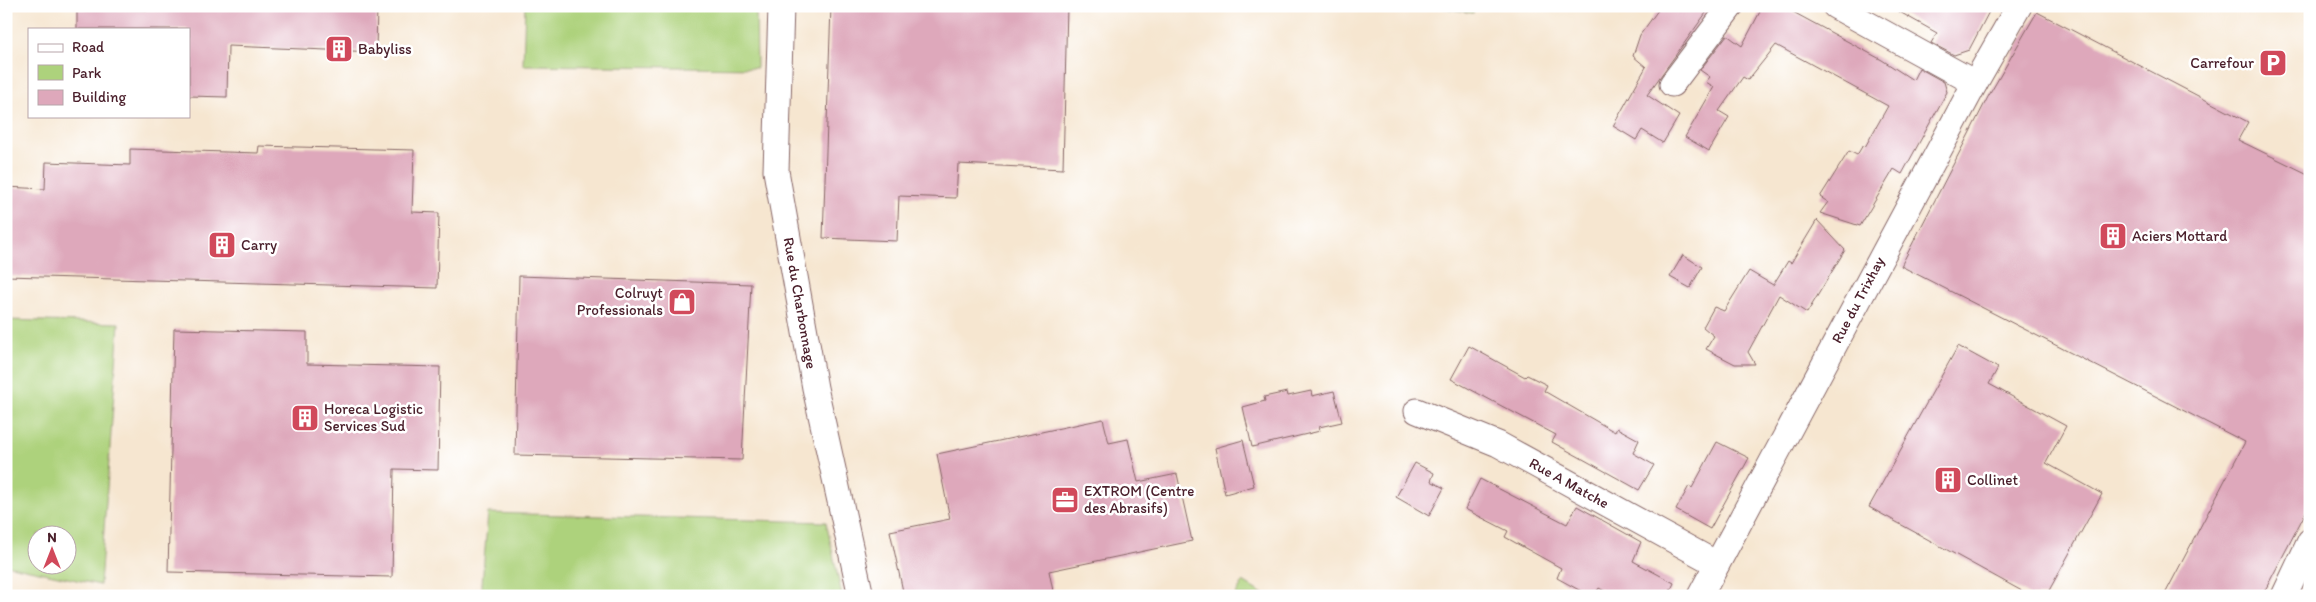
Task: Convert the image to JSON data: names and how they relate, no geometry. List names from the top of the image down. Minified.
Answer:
{"streets":{"street":["Rue du Trixhay","Rue du Charbonnage","Rue A Matche"]},"crossings":[["Rue du Trixhay","Rue A Matche"]],"places":{"building":["Babyliss","Aciers Mottard","Carry","Horeca Logistic Services Sud","Collinet"],"parking":["Carrefour"],"shop":["Colruyt Professionals"],"office":["EXTROM (Centre des Abrasifs)"]},"legend":["Road","Park","Building"],"north":"top"}
